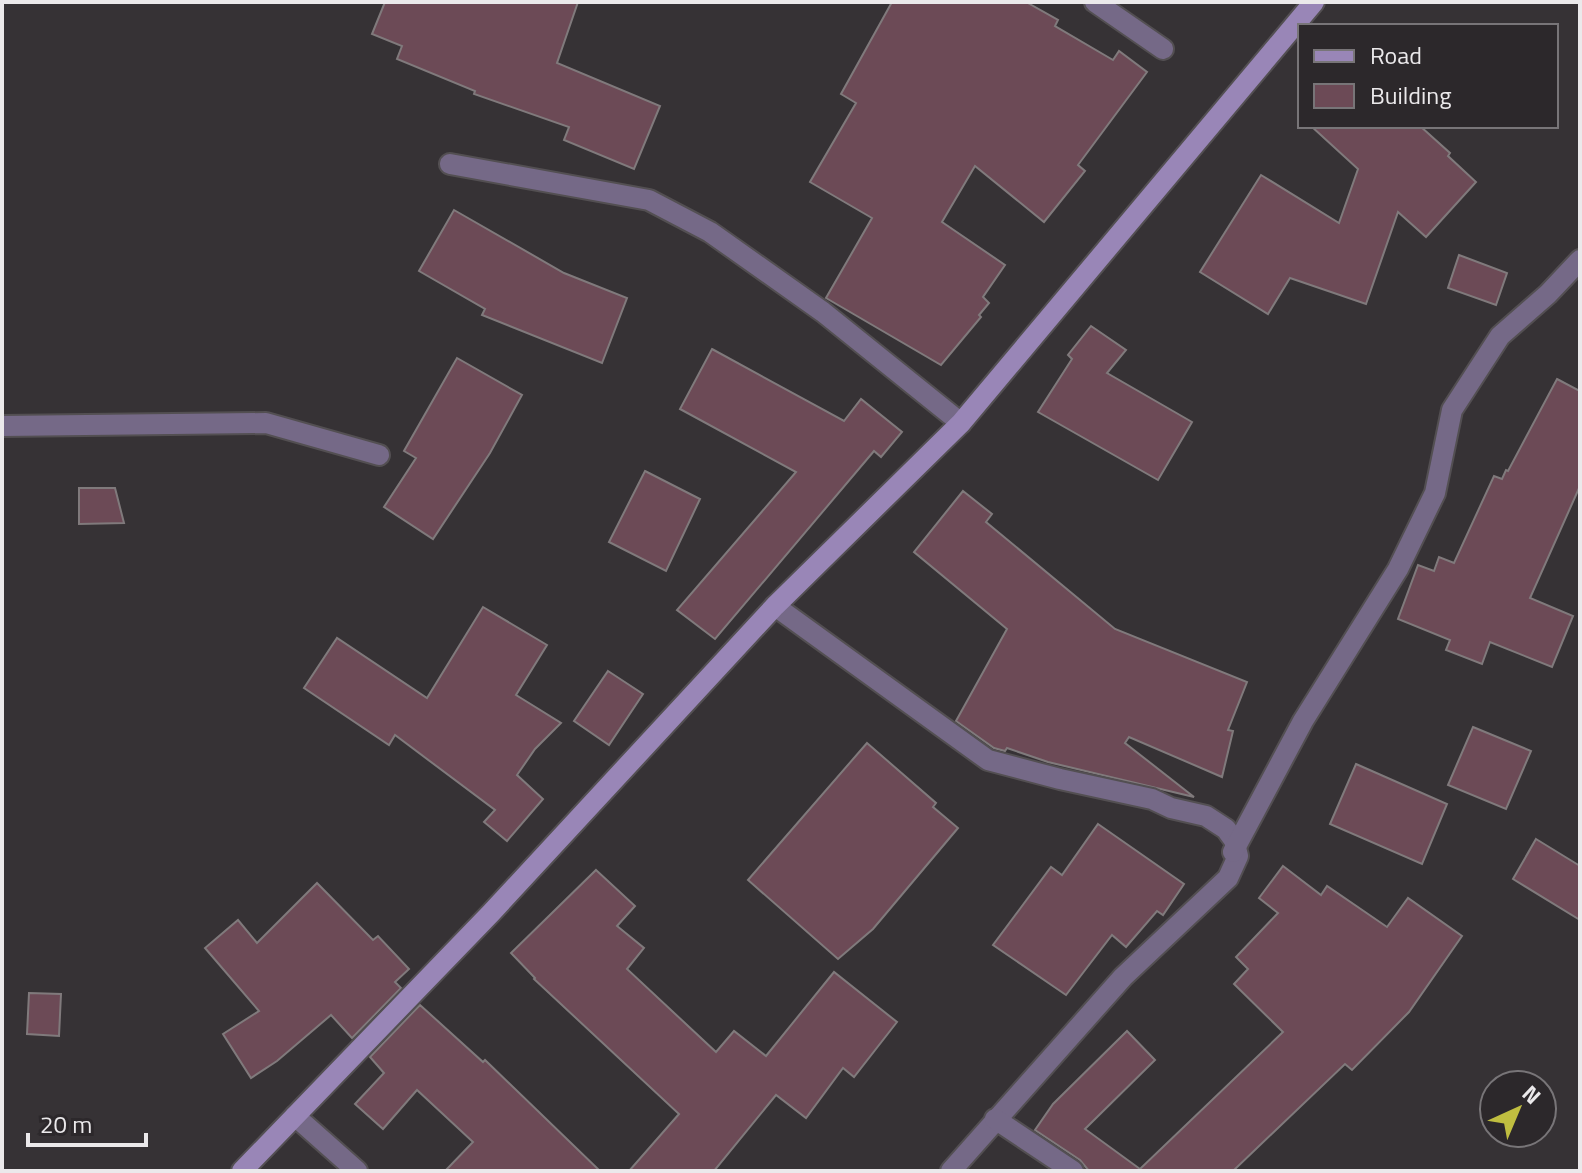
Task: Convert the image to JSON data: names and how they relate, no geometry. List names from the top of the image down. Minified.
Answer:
{"legend":["Road","Building"],"scale_bar":"20 m","north":"top right"}
